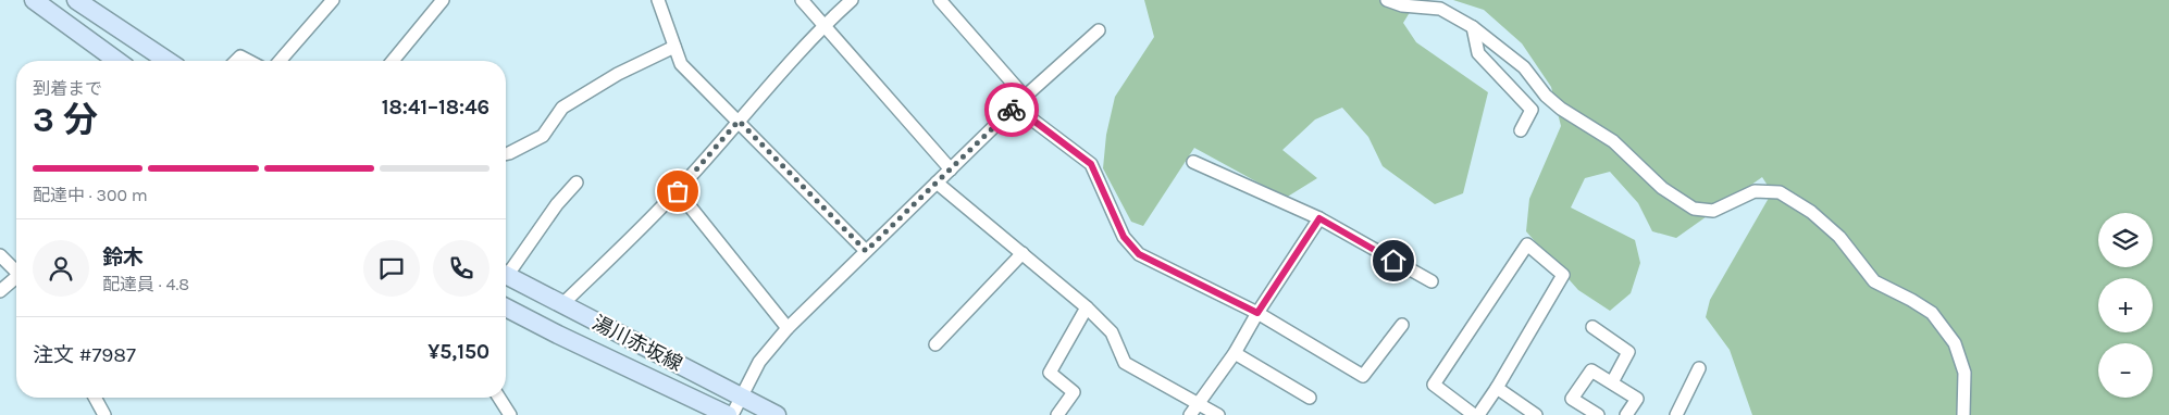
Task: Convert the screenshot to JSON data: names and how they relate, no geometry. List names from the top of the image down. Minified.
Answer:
{"streets":{"main road":["湯川赤坂線"]},"page":{"heading":["3 分","到着まで","18:41–18:46"],"panel":["鈴木","配達員 · 4.8","注文 #7987","¥5,150"],"bar":"配達中 · 300 m","map_buttons":["+","−"]}}
